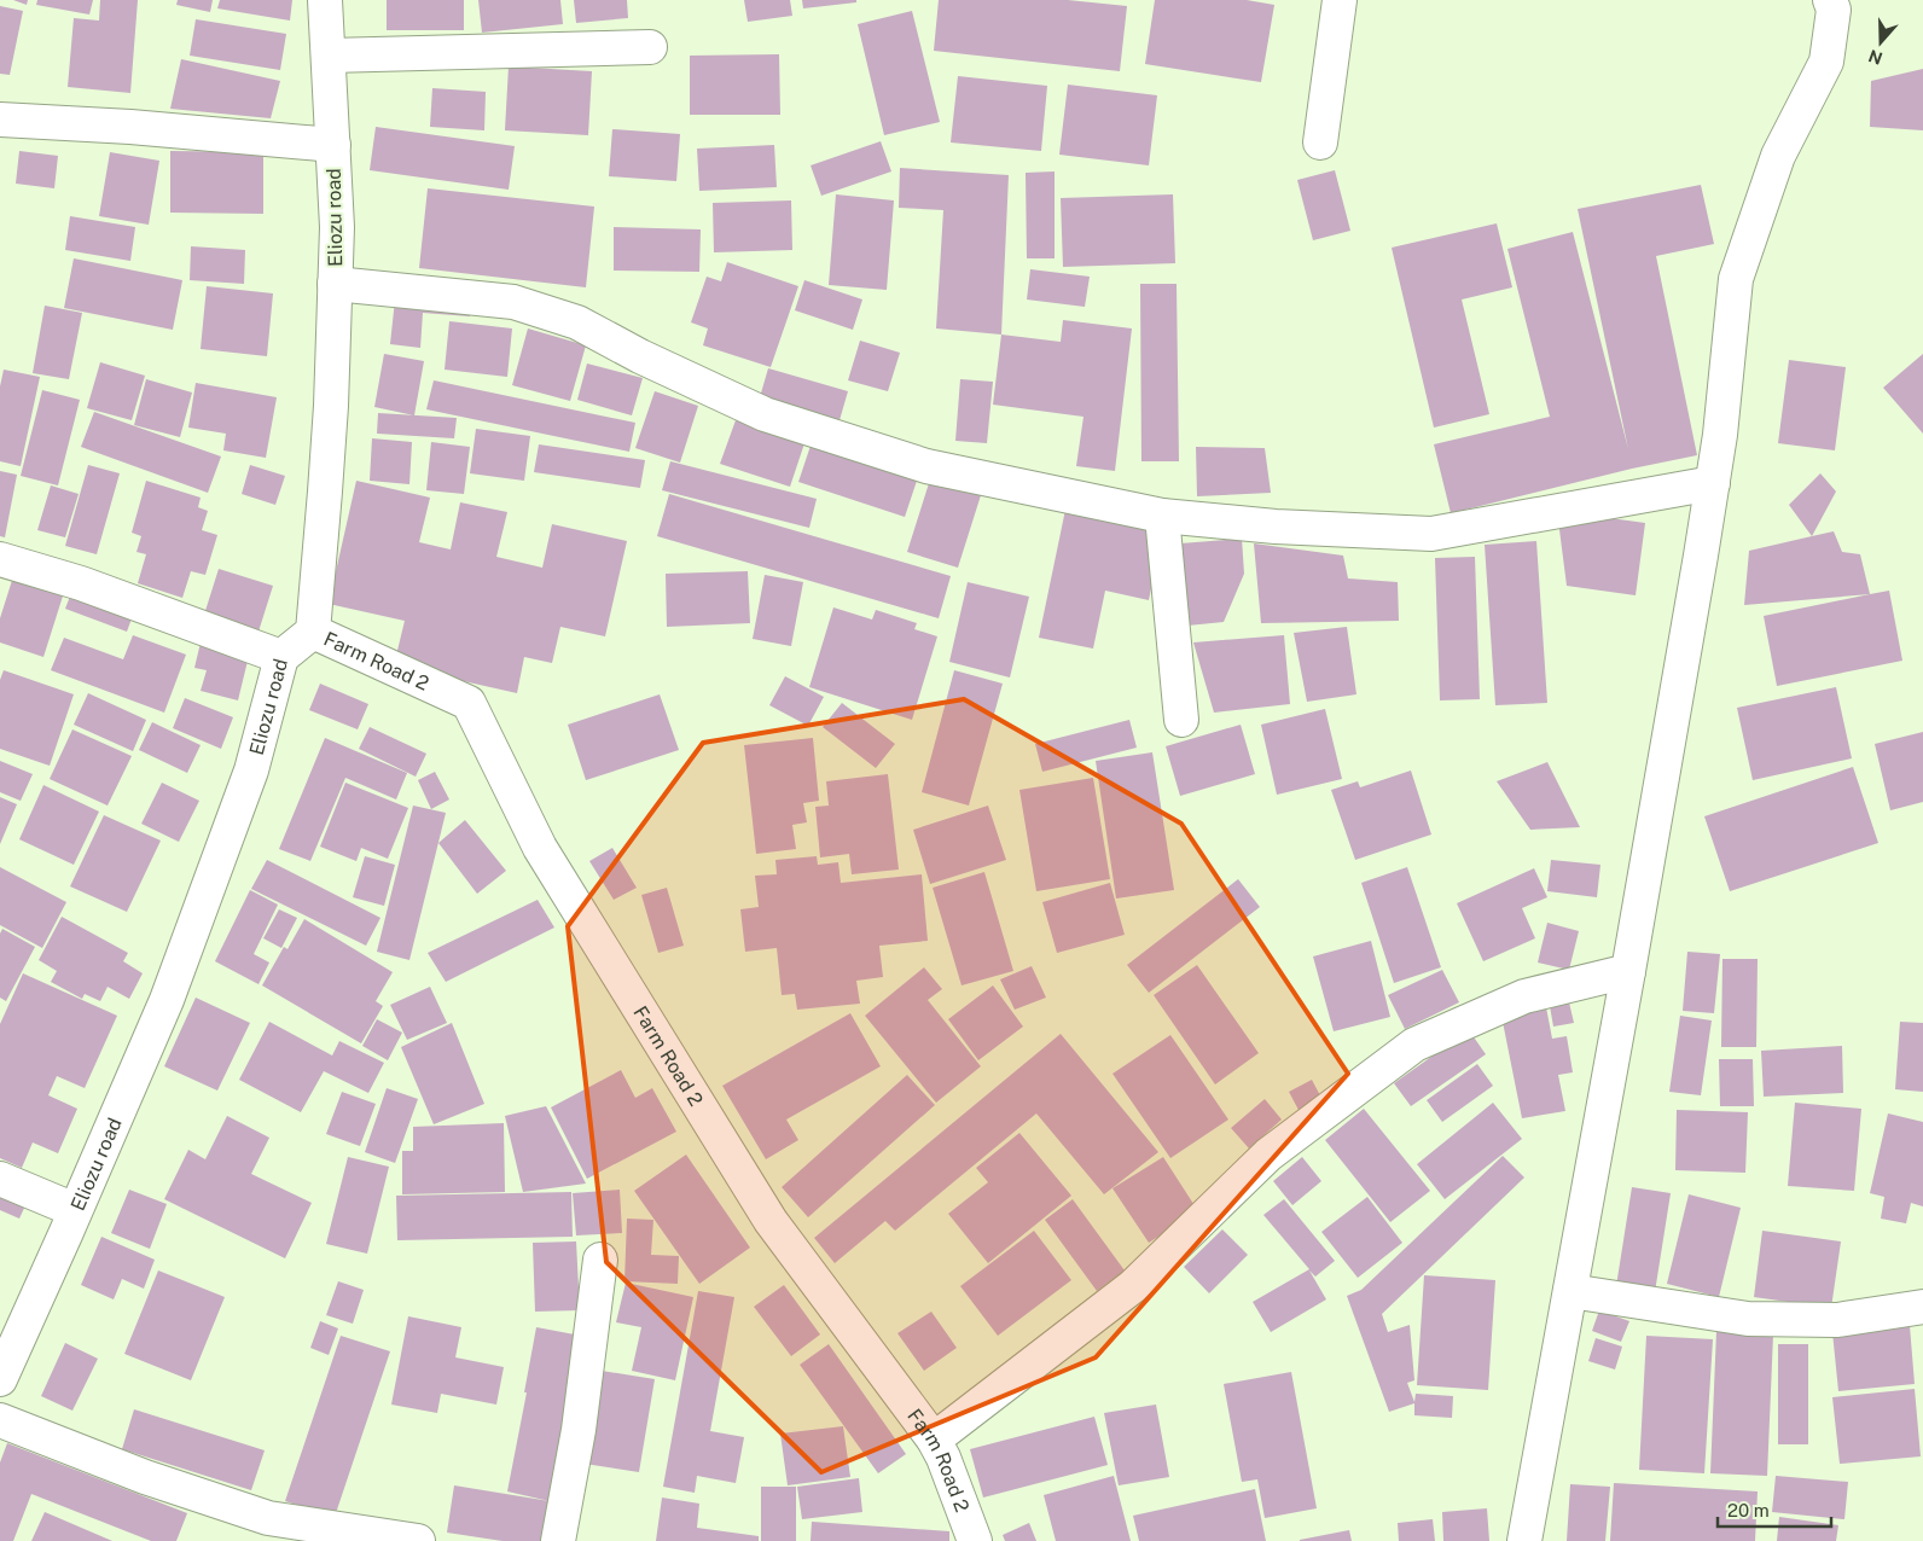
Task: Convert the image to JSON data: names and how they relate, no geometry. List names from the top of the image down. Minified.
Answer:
{"streets":{"street":["Eliozu road","Farm Road 2"]},"crossings":[["Eliozu road","Farm Road 2"]],"scale_bar":"20 m","north":"bottom"}
